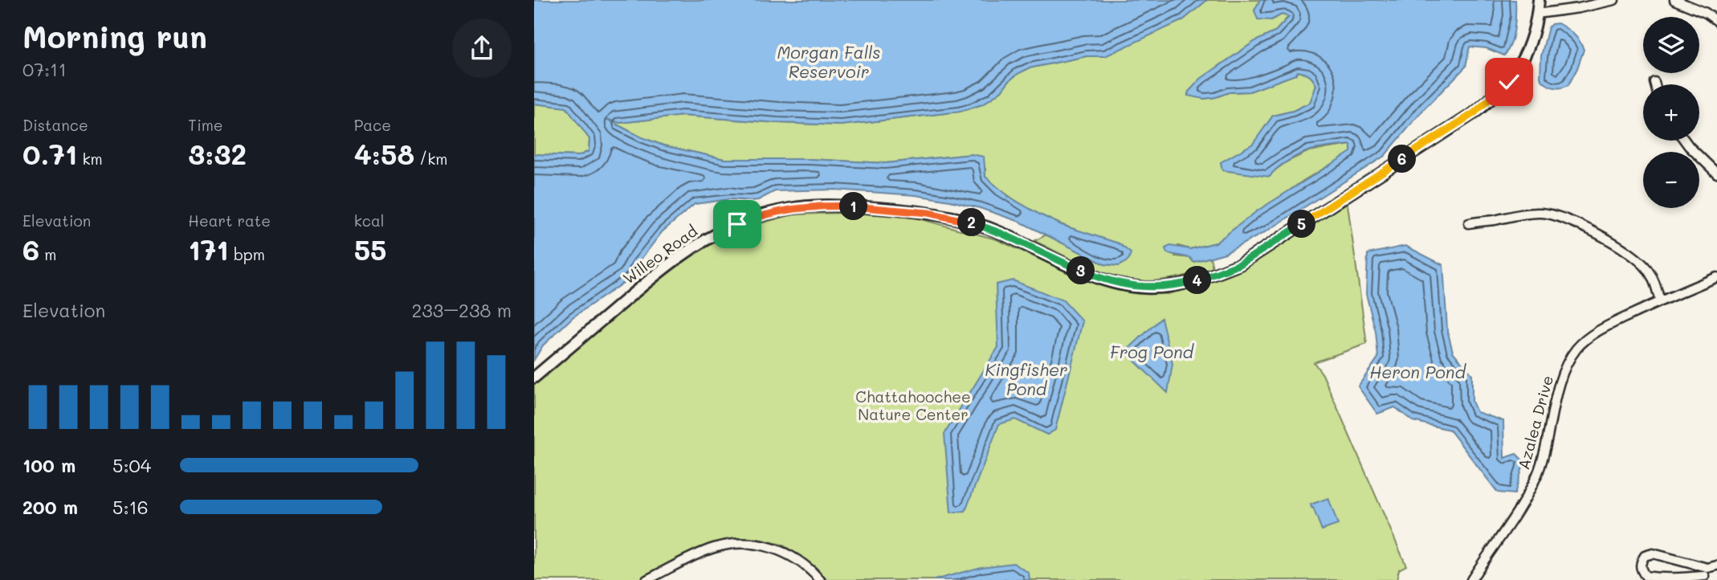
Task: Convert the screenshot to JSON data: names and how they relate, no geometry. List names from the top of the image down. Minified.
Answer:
{"streets":{"street":["Willeo Road","Azalea Drive"]},"water":["Morgan Falls Reservoir","Frog Pond","Kingfisher Pond","Heron Pond"],"parks":["Chattahoochee Nature Center"],"page":{"heading":["Morning run","07:11"],"map_buttons":["+","−"],"stats":[["Distance","0.71 km"],["Time","3:32"],["Pace","4:58 /km"],["Elevation","6 m"],["Heart rate","171 bpm"],["kcal","55"]],"pins":["6","1","2","5","3","4"],"chart":["Elevation","233–238 m"],"list":[{"name":"100 m","note":"5:04"},{"name":"200 m","note":"5:16"}]}}
